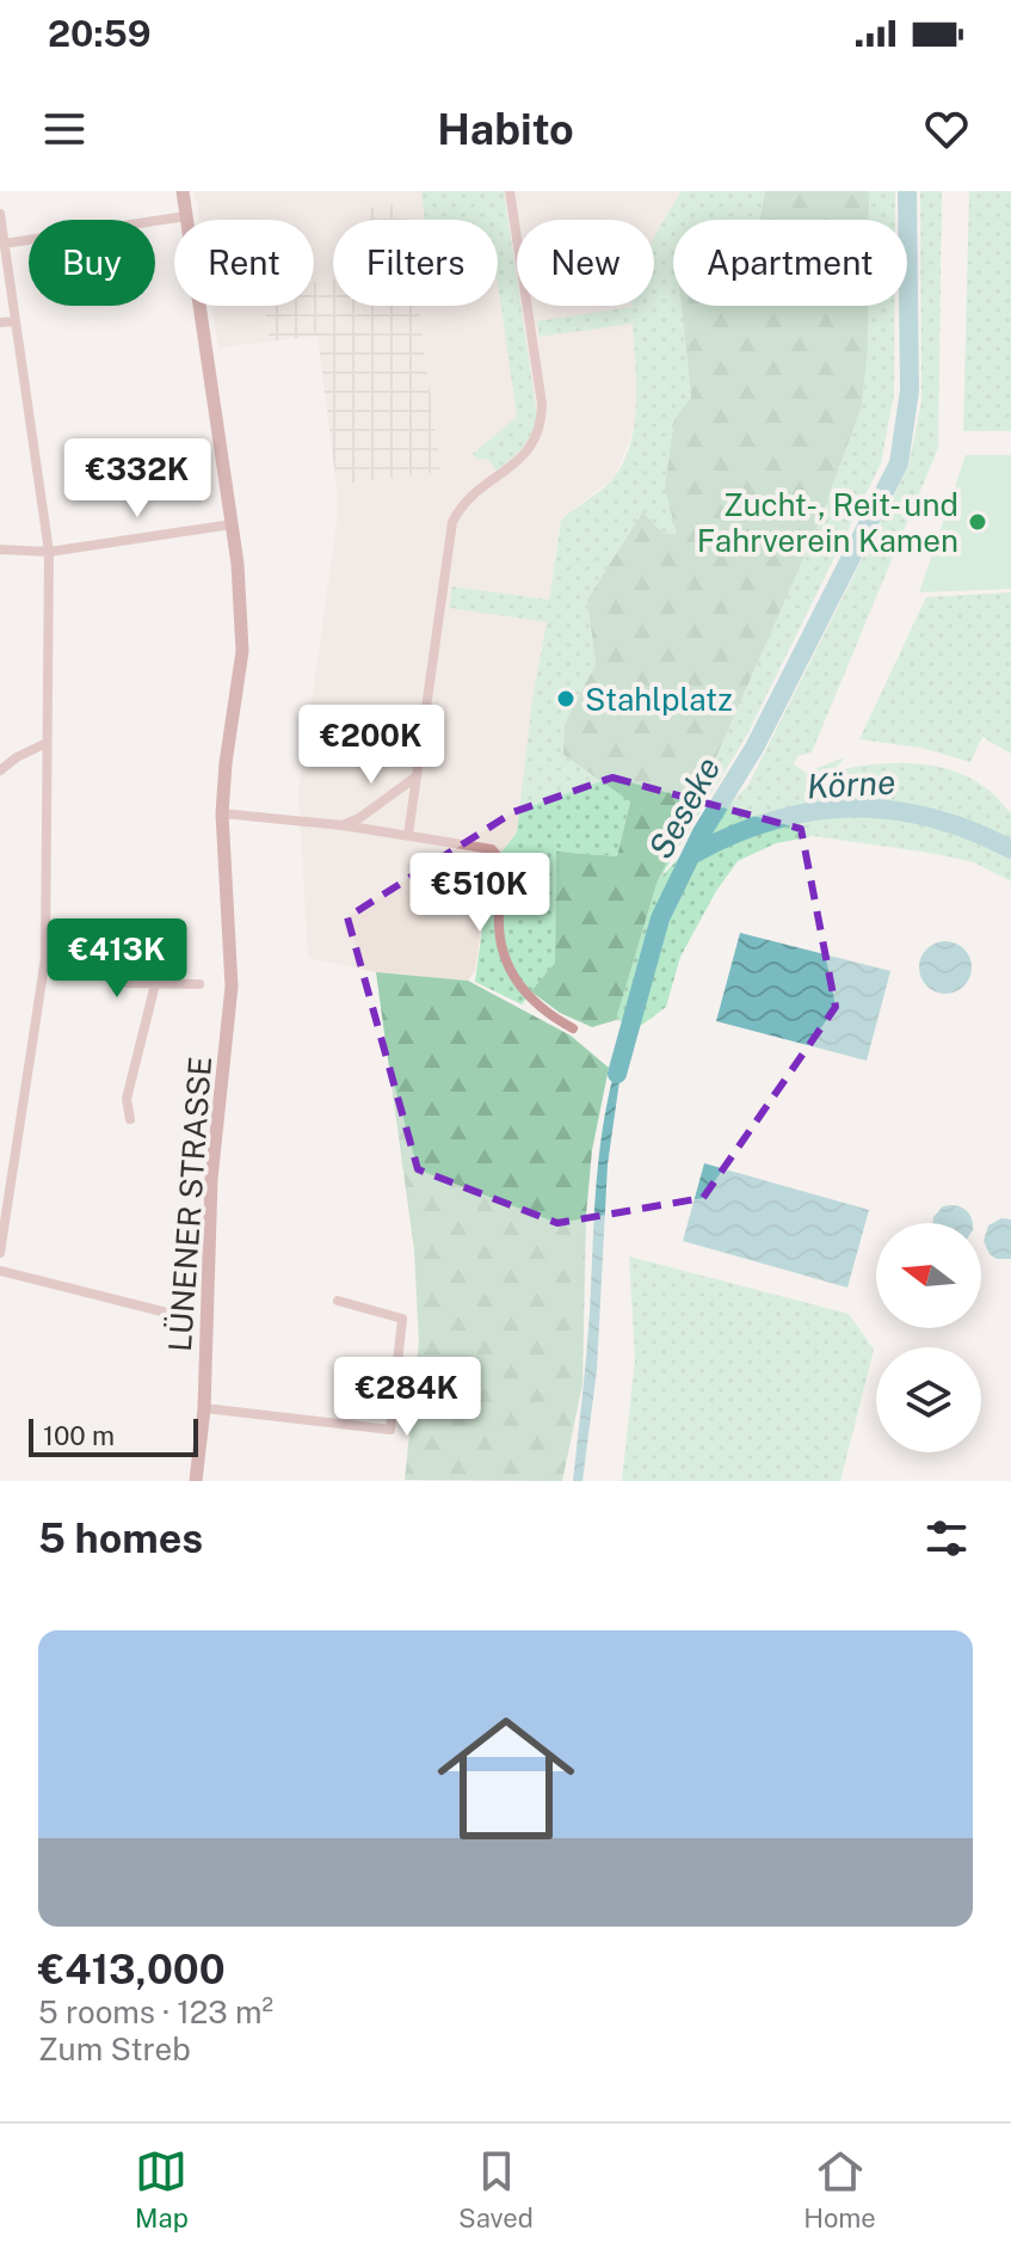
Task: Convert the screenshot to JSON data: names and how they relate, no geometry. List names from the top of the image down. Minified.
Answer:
{"streets":{"main road":["LÜNENER STRASSE"]},"water":["Körne","Seseke"],"places":["Zucht-, Reit- und Fahrverein Kamen","Stahlplatz"],"scale_bar":"100 m","north":"left","page":{"status":"20:59","header":"Habito","chip":["Buy","Rent","Filters","New","Apartment"],"price":["€332K","€200K","€510K","€413K","€284K"],"scale":"100 m","heading":"5 homes","list":[{"name":"€413,000","note":"5 rooms · 123 m² · Zum Streb"}],"tabs":["Map","Saved","Home"]}}
